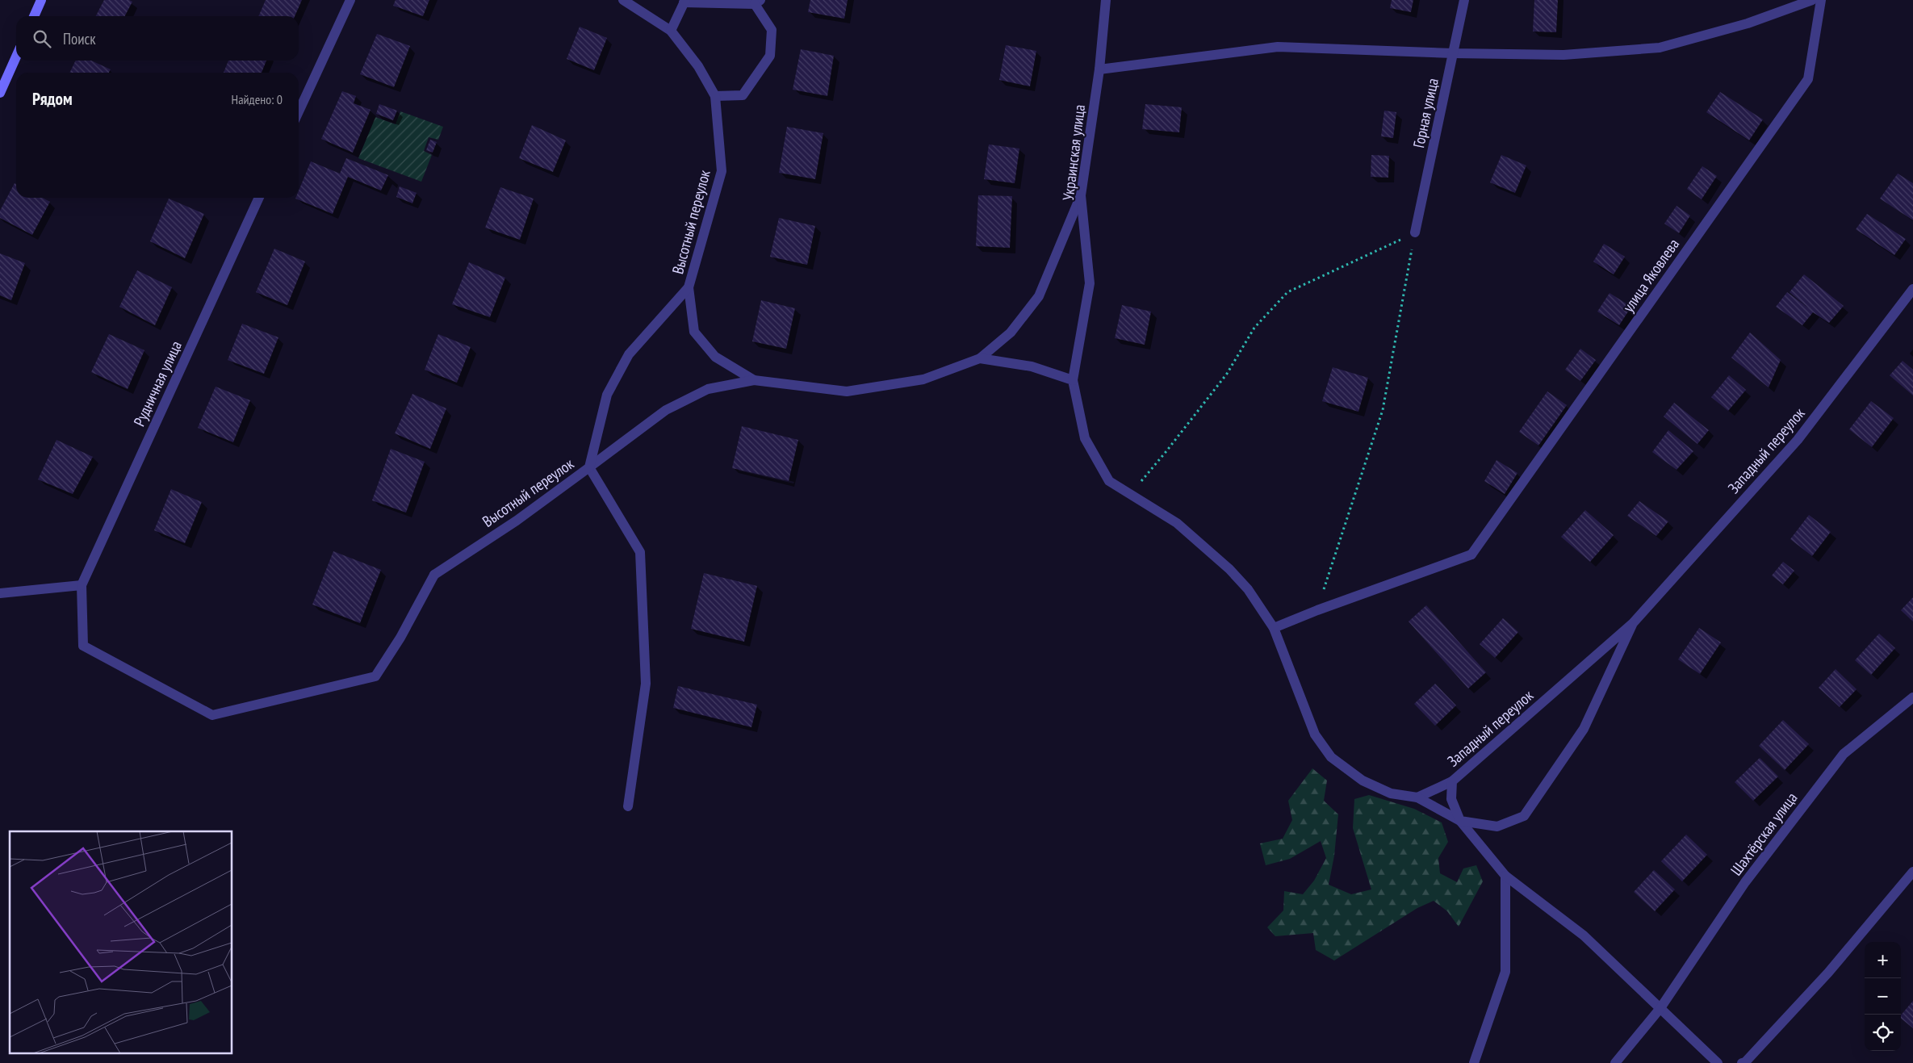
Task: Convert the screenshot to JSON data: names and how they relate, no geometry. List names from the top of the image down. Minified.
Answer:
{"streets":{"street":["Горная улица","Украинская улица","Высотный переулок","улица Яковлева","Рудничная улица","Западный переулок","Шахтёрская улица"]},"crossings":[["Высотный переулок","Рудничная улица"]],"page":{"search":"Поиск","heading":["Рядом","Найдено: 0"],"map_buttons":["+","−"]}}
